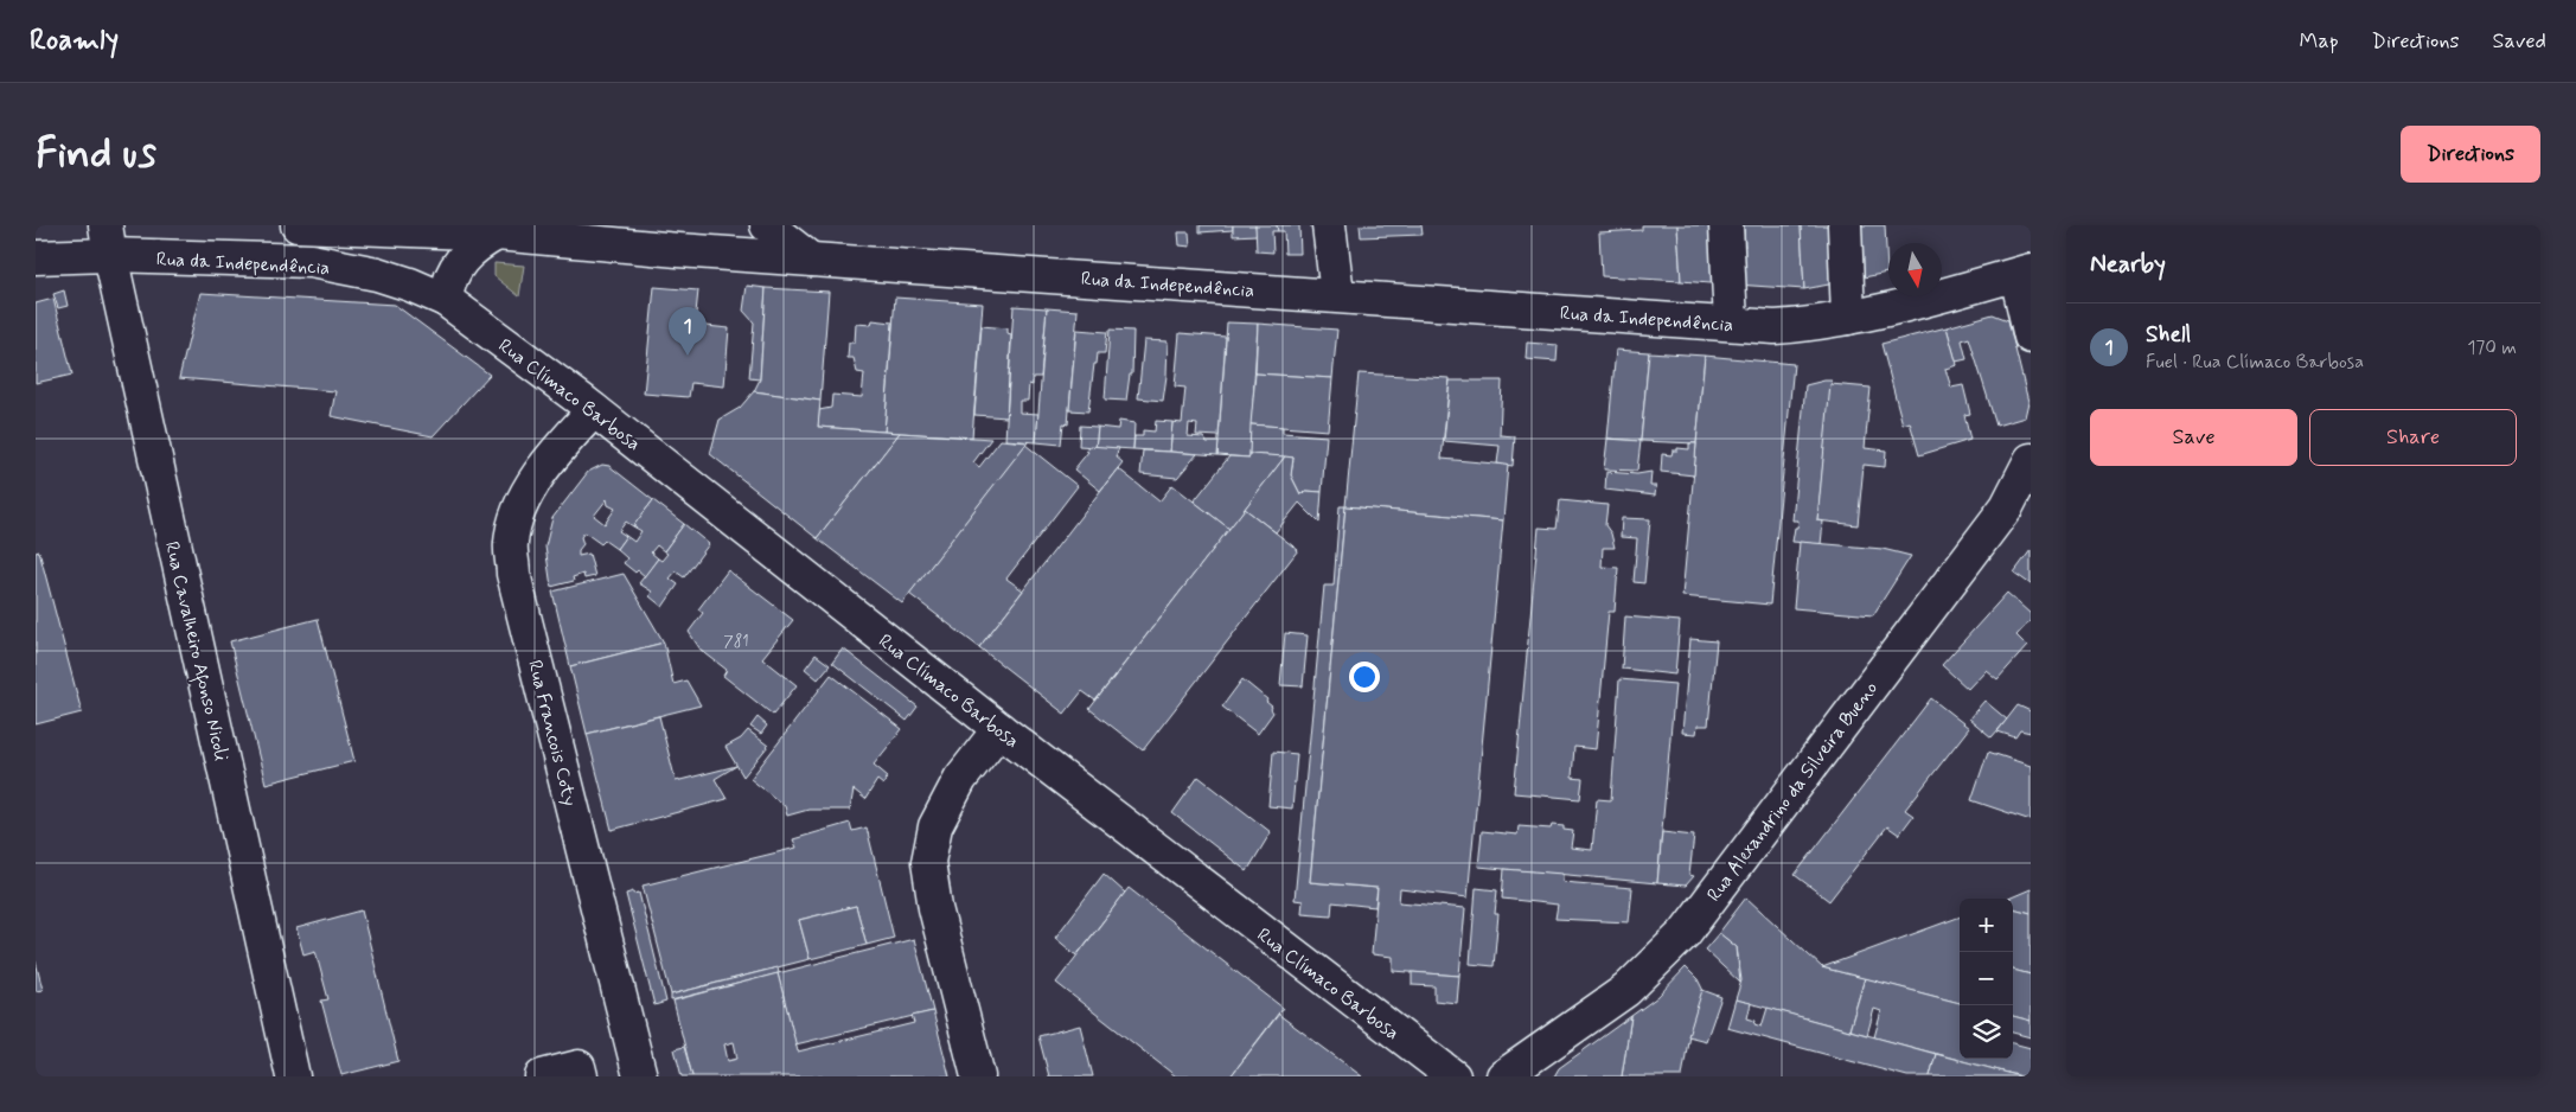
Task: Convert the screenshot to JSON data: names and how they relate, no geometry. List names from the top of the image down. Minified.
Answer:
{"streets":{"main road":["Rua da Independência","Rua Clímaco Barbosa","Rua Cavalheiro Afonso Nicoli","Rua Francois Coty","Rua Alexandrino da Silveira Bueno"]},"crossings":[["Rua da Independência","Rua Clímaco Barbosa"],["Rua da Independência","Rua Cavalheiro Afonso Nicoli"],["Rua Clímaco Barbosa","Rua Francois Coty"]],"house_numbers":["781"],"north":"bottom","page":{"header":"Roamly","nav":["Map","Directions","Saved"],"buttons":["Directions",["Save","Share"]],"title":"Find us","heading":"Nearby","list":[{"mark":"1","name":"Shell","note":"Fuel · Rua Clímaco Barbosa","value":"170 m"}],"pins":"1","map_buttons":["+","−"]}}
